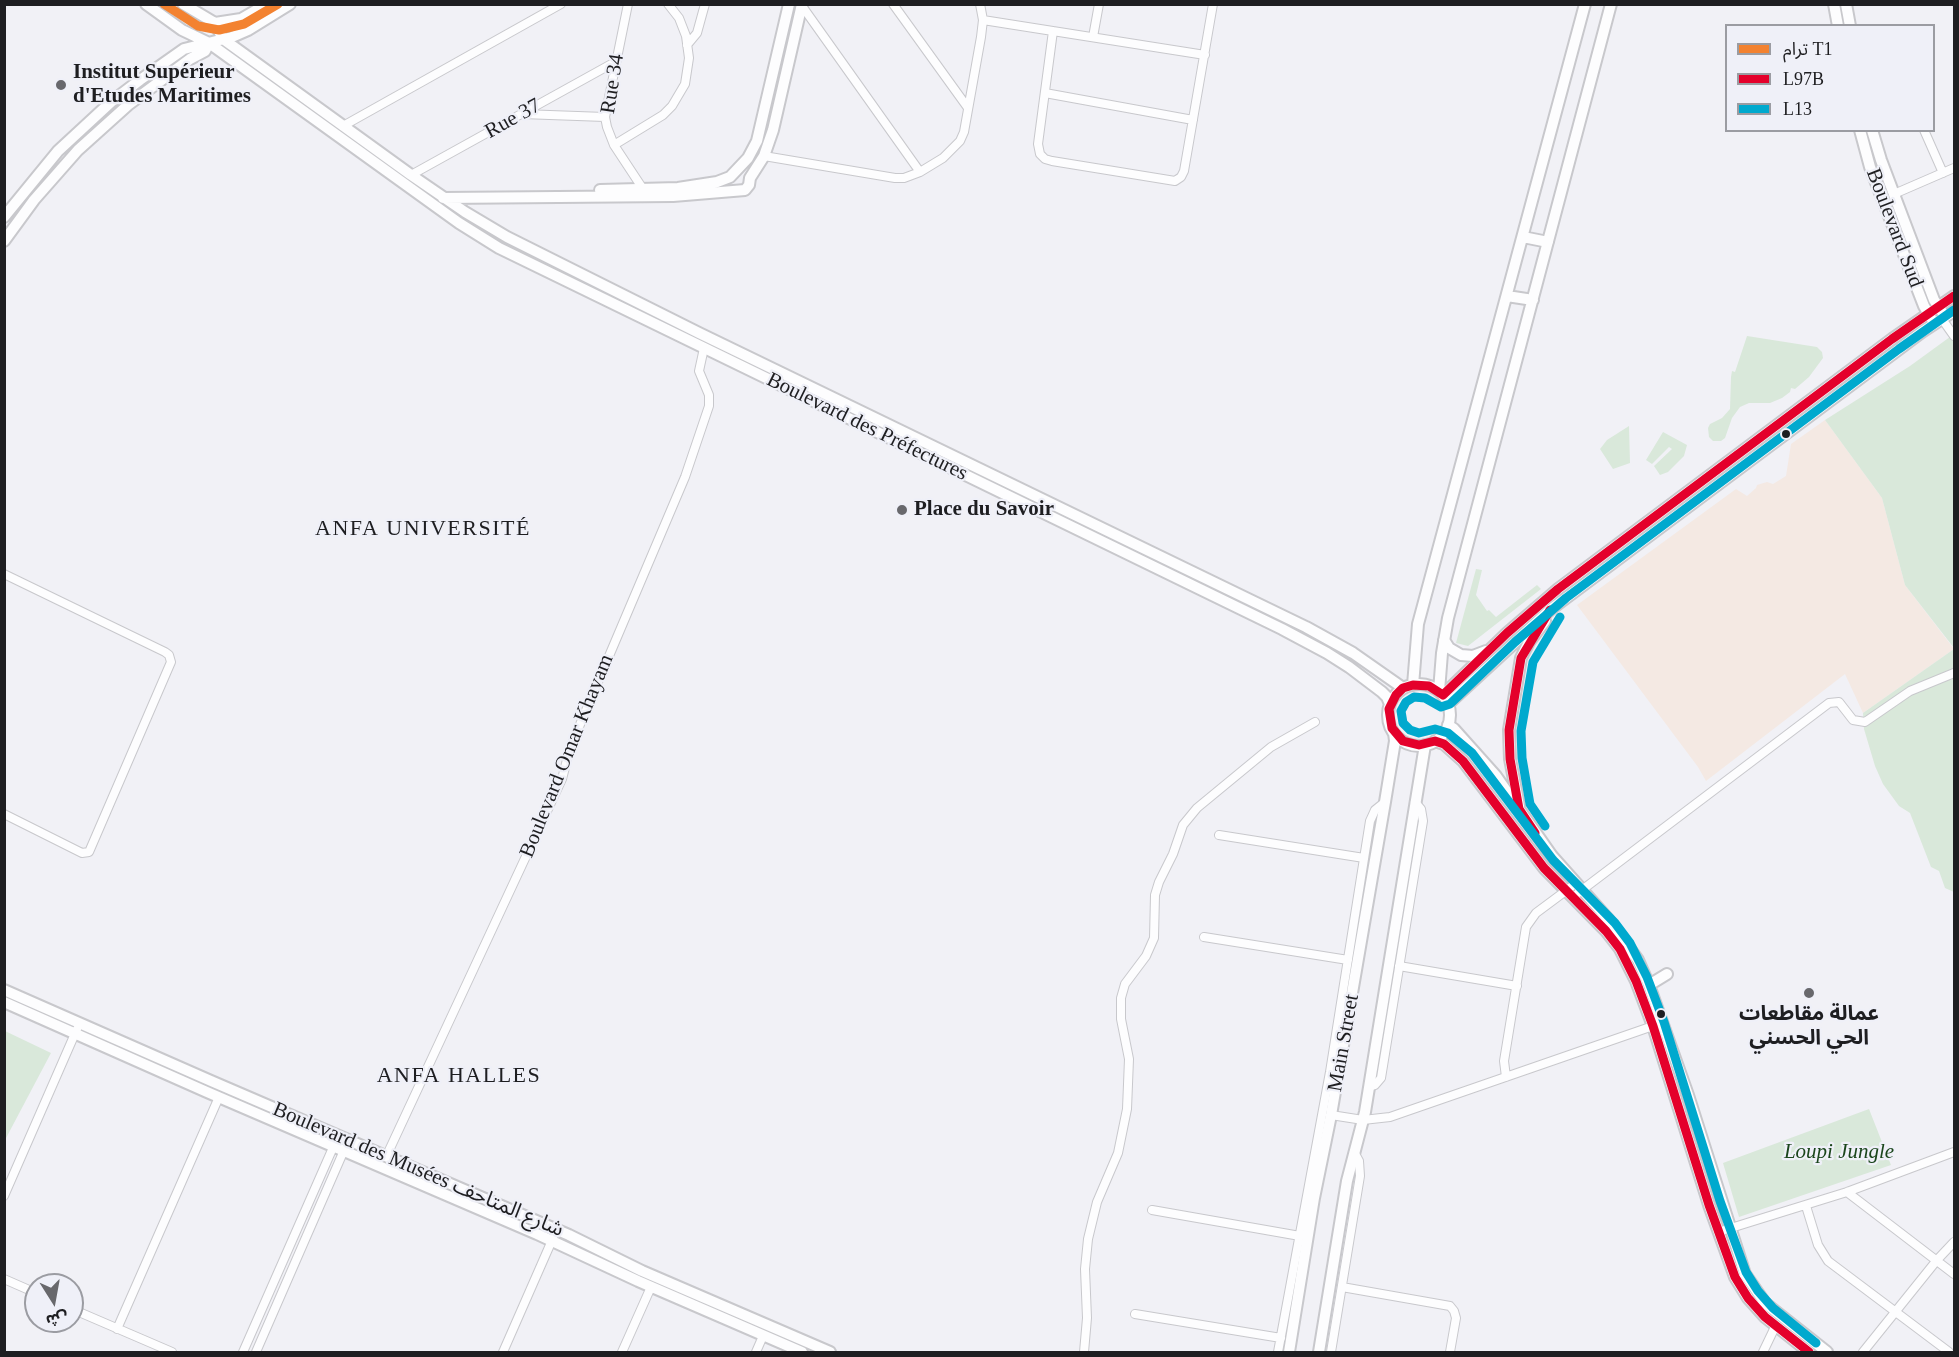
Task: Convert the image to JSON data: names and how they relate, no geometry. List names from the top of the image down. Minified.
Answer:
{"streets":{"street":["Rue 34","Rue 37","Boulevard Sud","Boulevard des Préfectures","Boulevard Omar Khayam","Main Street","Boulevard des Musées شارع المتاحف"]},"crossings":[["Rue 34","Rue 37"],["Rue 37","Boulevard des Préfectures"],["Boulevard des Préfectures","Boulevard Omar Khayam"],["Boulevard des Préfectures","Main Street"],["Boulevard Omar Khayam","Boulevard des Musées شارع المتاحف"]],"districts":["ANFA UNIVERSITÉ","ANFA HALLES"],"parks":["Loupi Jungle"],"places":["Institut Supérieur d'Etudes Maritimes","Place du Savoir","عمالة مقاطعات الحي الحسني"],"lines":["tram line T1","transit line L97B","transit line L13"],"legend":["ترام T1","L97B","L13"],"north":"bottom"}
